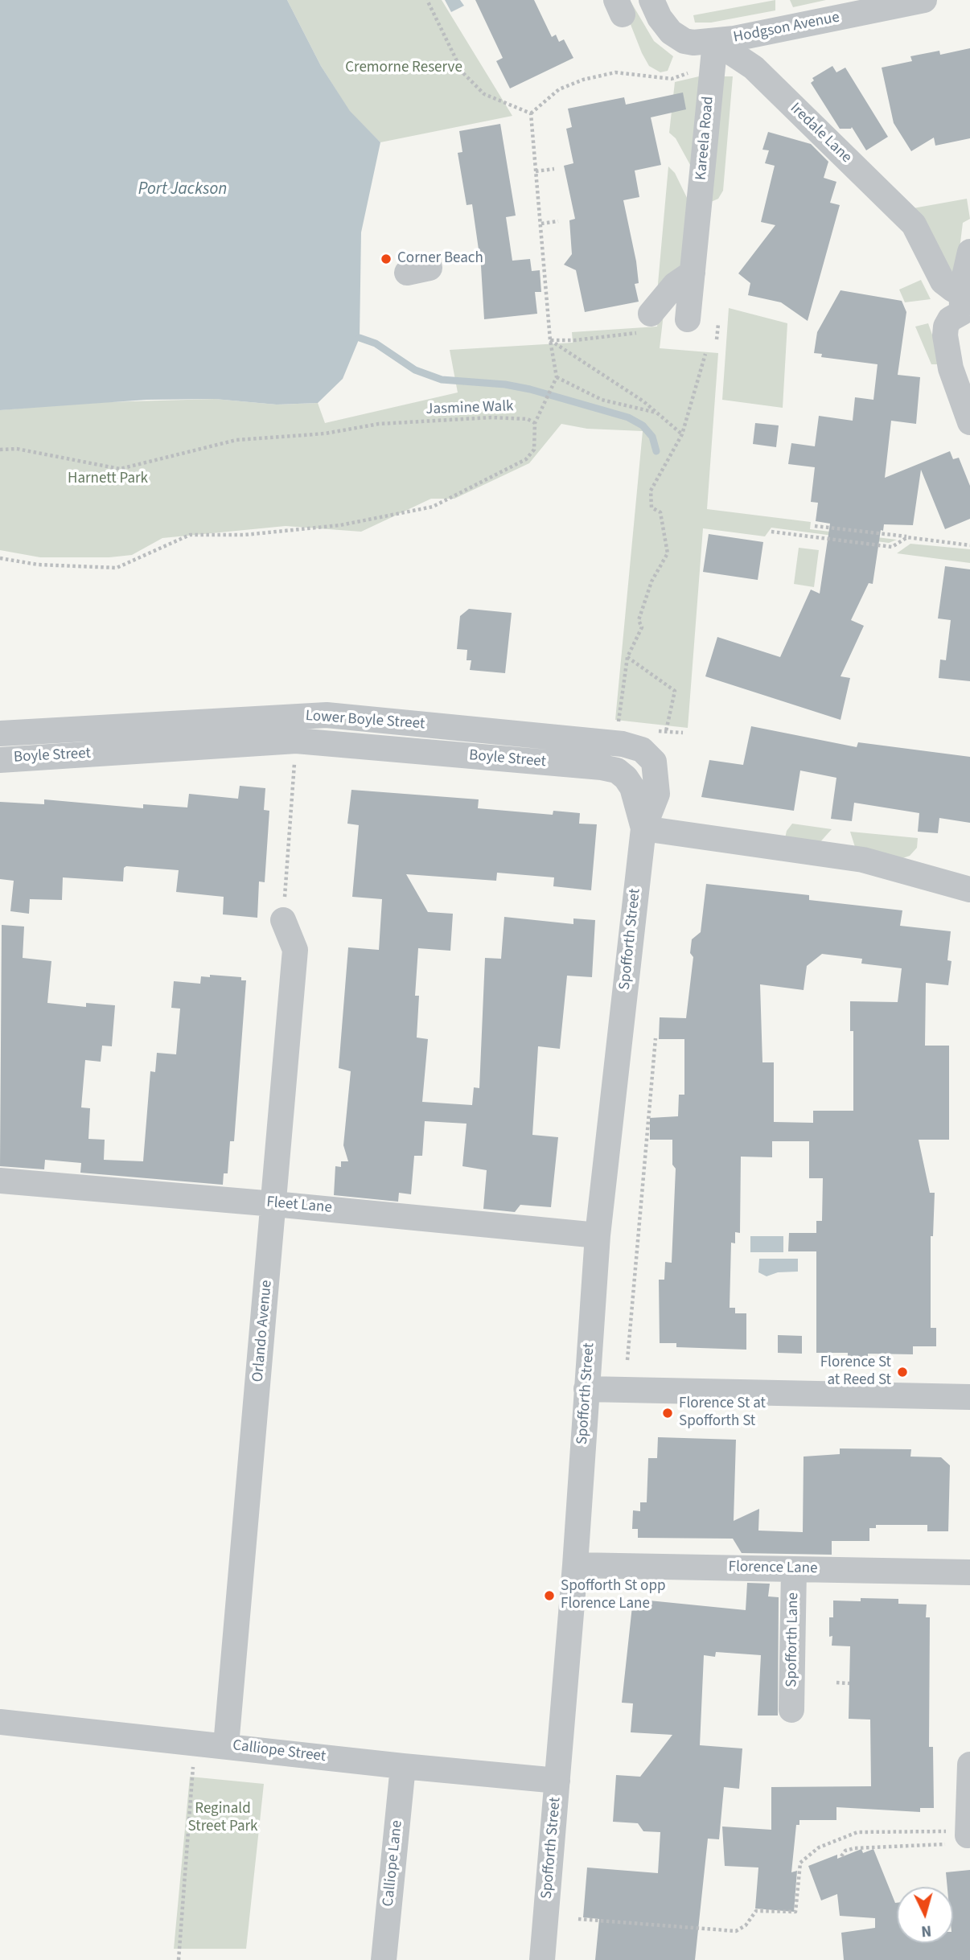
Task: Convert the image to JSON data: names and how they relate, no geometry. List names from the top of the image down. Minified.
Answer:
{"streets":{"street":["Hodgson Avenue","Iredale Lane","Kareela Road","Lower Boyle Street","Boyle Street","Spofforth Street","Fleet Lane","Orlando Avenue","Florence Lane","Spofforth Lane","Calliope Street","Calliope Lane"],"path":["Jasmine Walk"]},"crossings":[["Hodgson Avenue","Iredale Lane"],["Hodgson Avenue","Kareela Road"],["Iredale Lane","Kareela Road"],["Lower Boyle Street","Boyle Street"],["Lower Boyle Street","Spofforth Street"],["Boyle Street","Spofforth Street"],["Spofforth Street","Fleet Lane"],["Spofforth Street","Florence Lane"],["Spofforth Street","Calliope Street"],["Fleet Lane","Orlando Avenue"],["Orlando Avenue","Calliope Street"],["Florence Lane","Spofforth Lane"],["Calliope Street","Calliope Lane"]],"water":["Port Jackson"],"parks":["Cremorne Reserve","Harnett Park","Reginald Street Park"],"places":["Corner Beach","Florence St at Reed St","Florence St at Spofforth St","Spofforth St opp Florence Lane"],"north":"bottom"}
